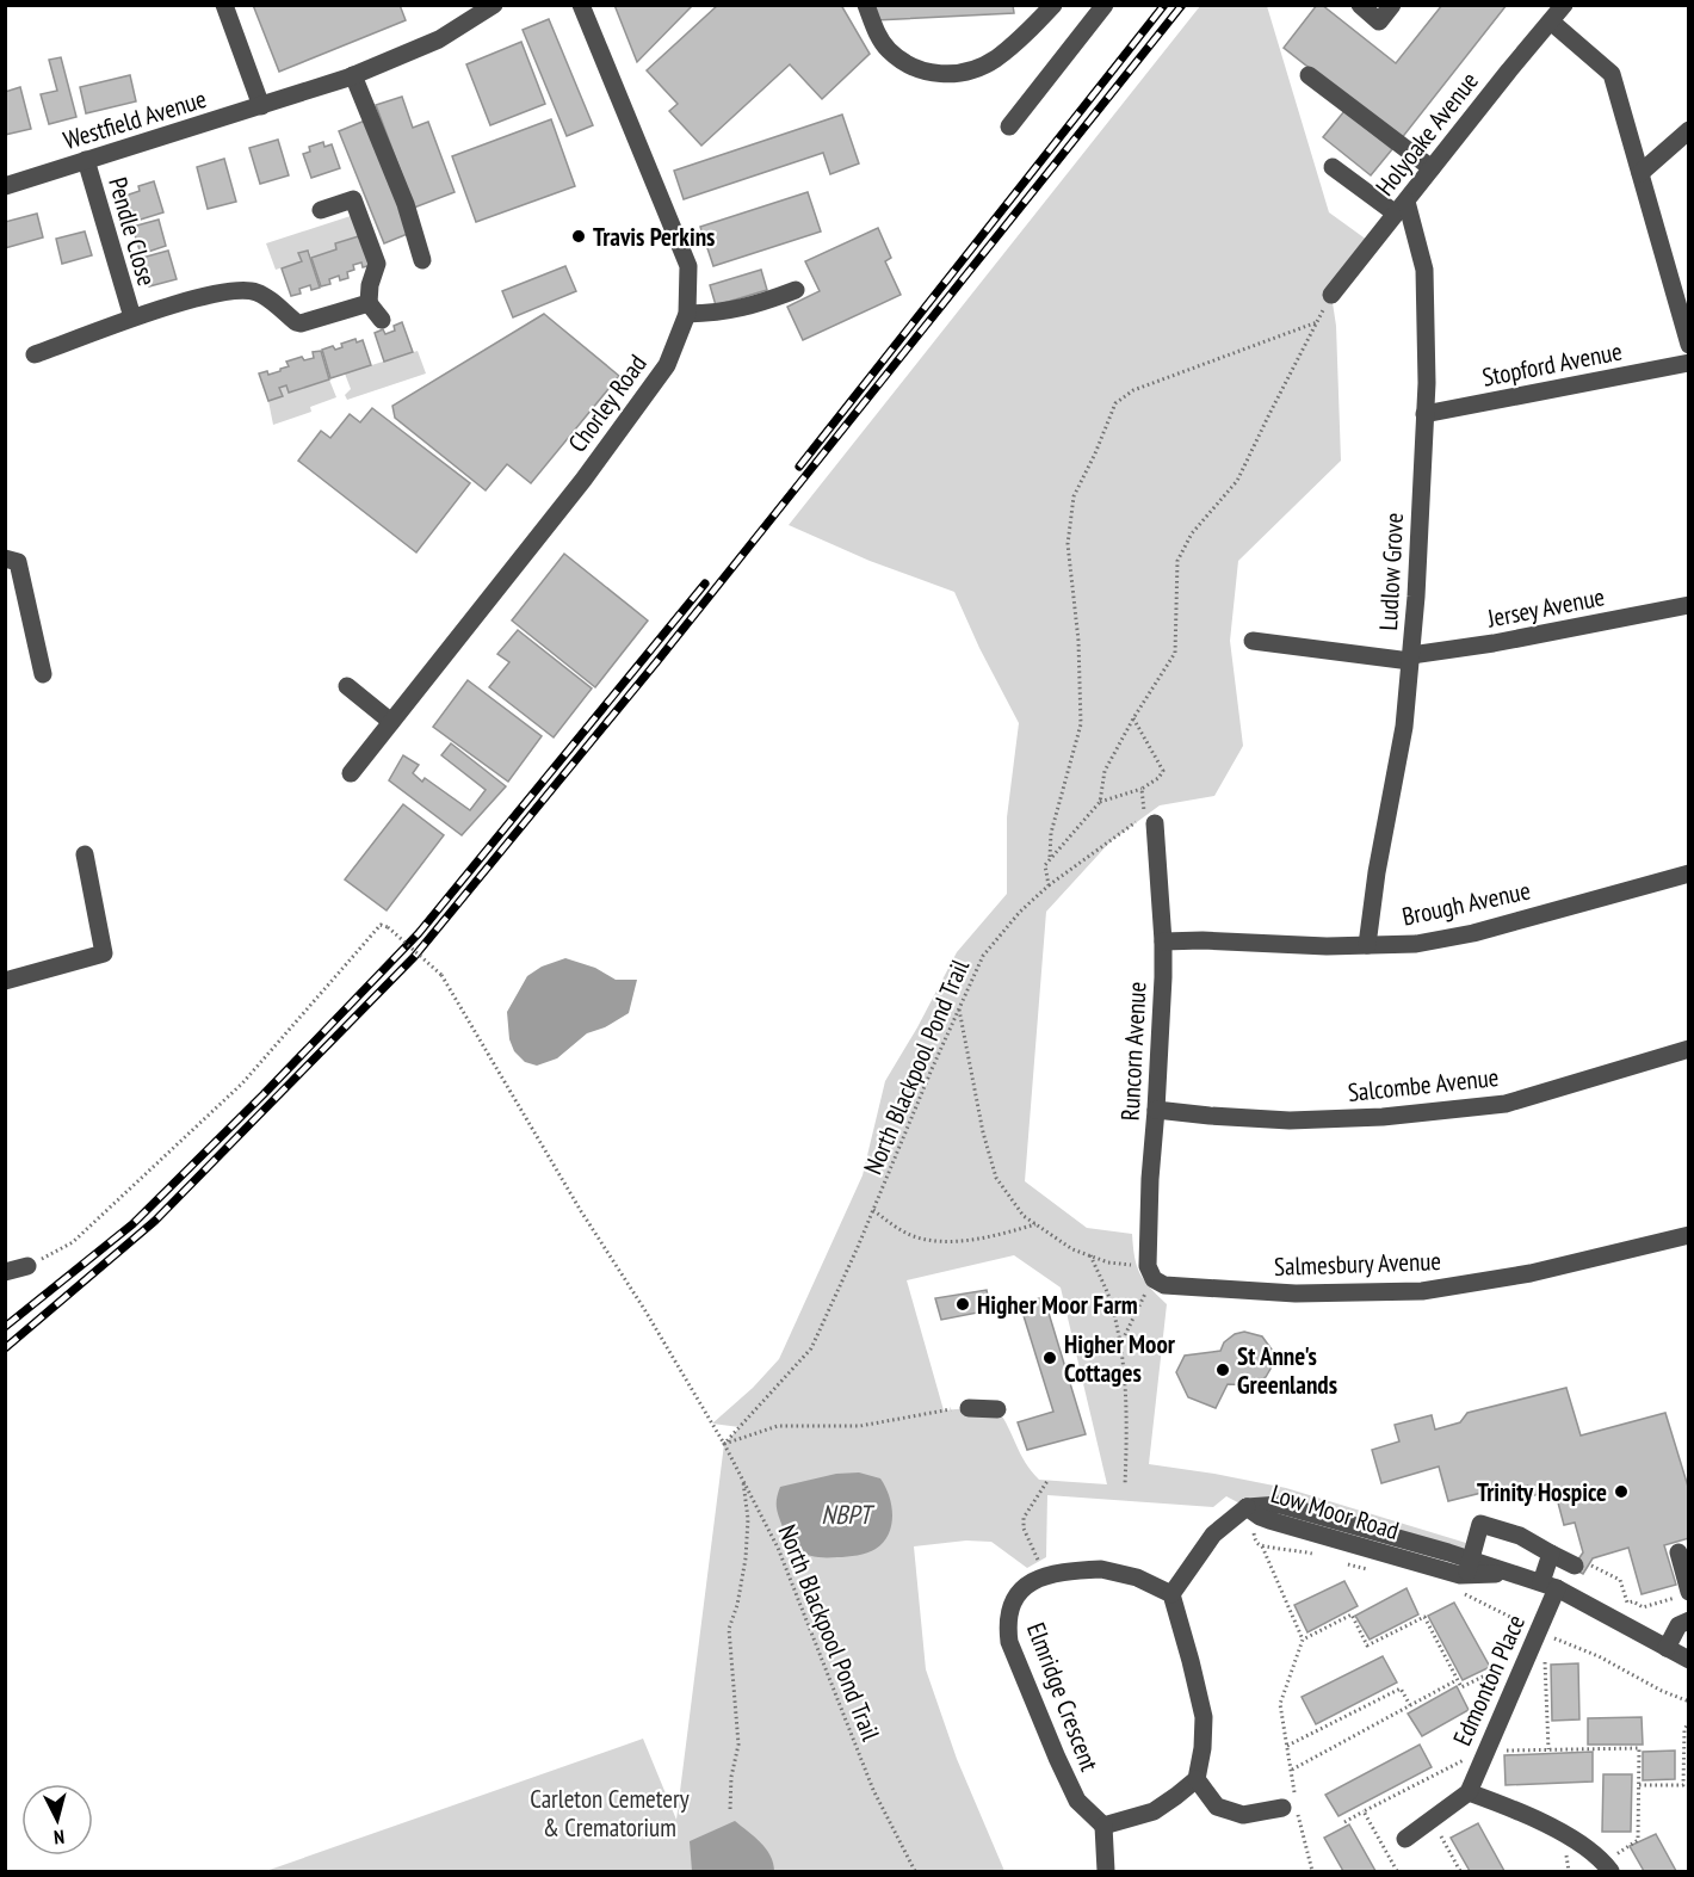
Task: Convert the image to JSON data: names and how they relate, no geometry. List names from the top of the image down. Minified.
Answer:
{"streets":{"street":["Westfield Avenue","Holyoake Avenue","Pendle Close","Stopford Avenue","Chorley Road","Ludlow Grove","Jersey Avenue","Brough Avenue","Runcorn Avenue","Salcombe Avenue","Salmesbury Avenue","Low Moor Road","Edmonton Place","Elmridge Crescent"],"path":["North Blackpool Pond Trail"]},"crossings":[["Westfield Avenue","Pendle Close"],["Holyoake Avenue","Ludlow Grove"],["Stopford Avenue","Ludlow Grove"],["Ludlow Grove","Jersey Avenue"],["Ludlow Grove","Brough Avenue"],["Brough Avenue","Runcorn Avenue"],["Runcorn Avenue","Salcombe Avenue"],["Runcorn Avenue","Salmesbury Avenue"],["Low Moor Road","Edmonton Place"],["Low Moor Road","Elmridge Crescent"]],"water":["NBPT"],"parks":["Carleton Cemetery & Crematorium"],"places":["Travis Perkins","Higher Moor Farm","Higher Moor Cottages","St Anne's Greenlands","Trinity Hospice"],"north":"bottom"}
